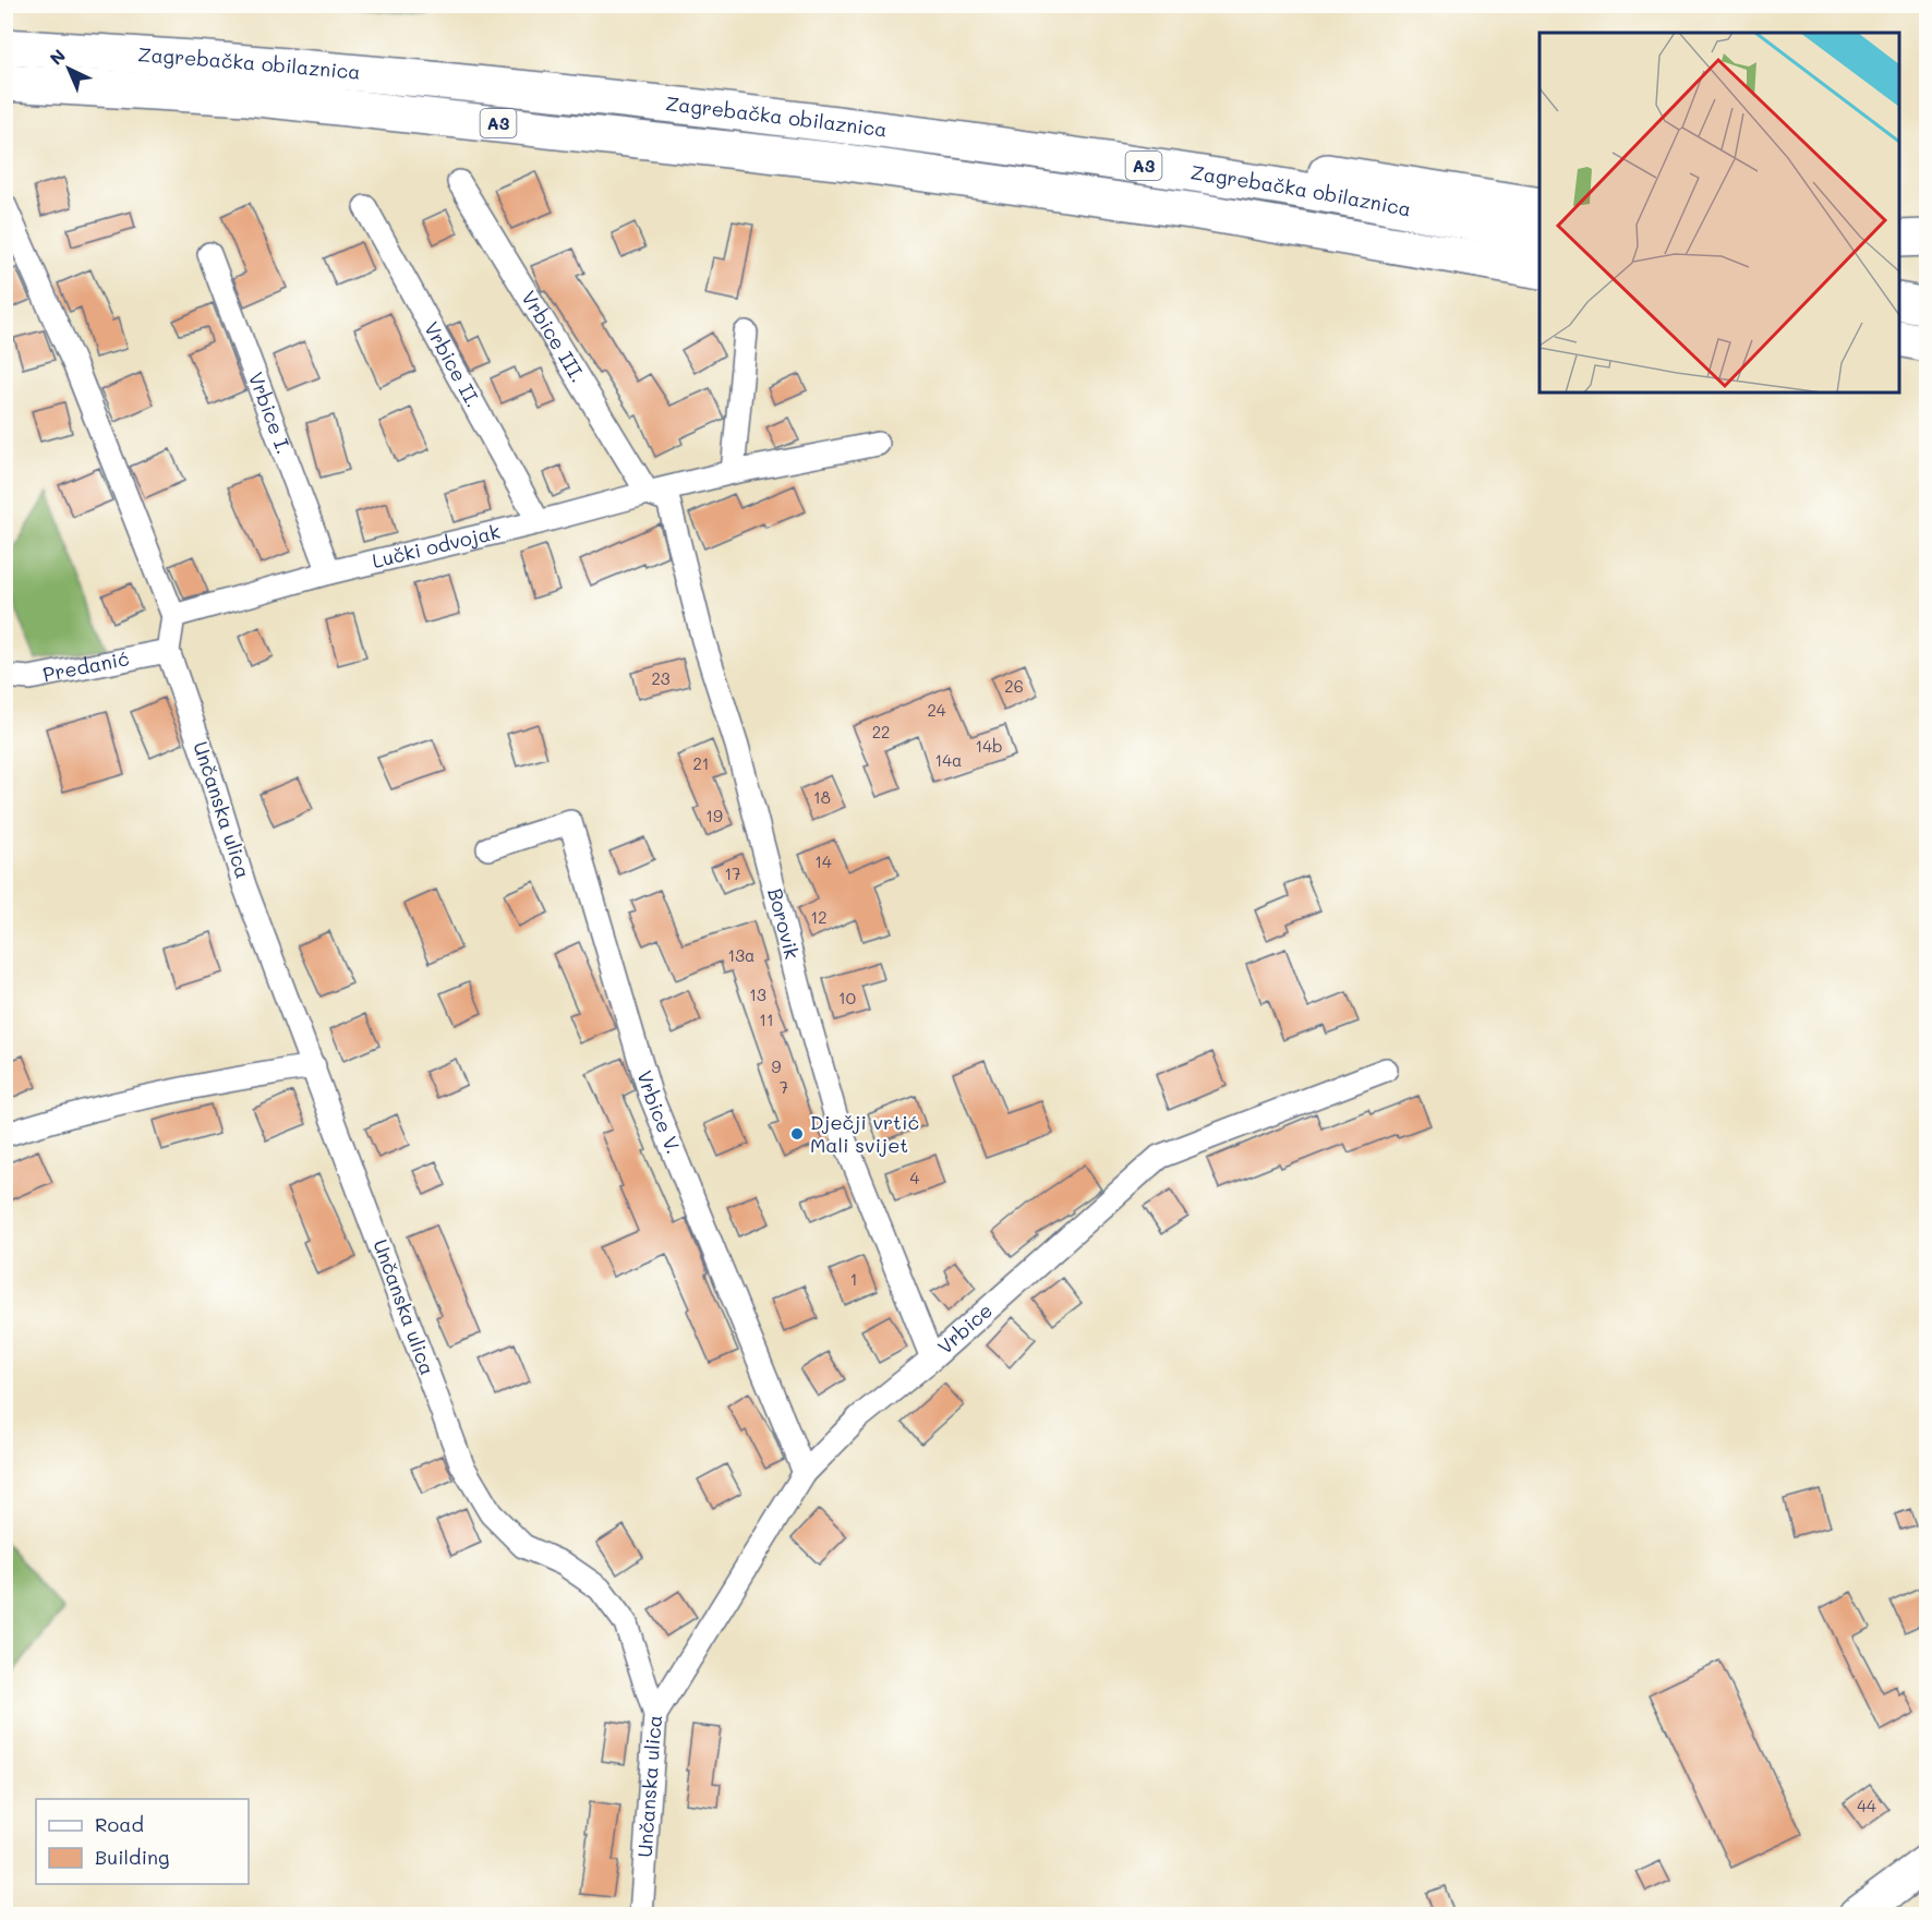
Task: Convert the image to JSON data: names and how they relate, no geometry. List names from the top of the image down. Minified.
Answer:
{"streets":{"main road":["Zagrebačka obilaznica","A3"],"street":["Vrbice III.","Vrbice II.","Vrbice I.","Lučki odvojak","Predanić","Unčanska ulica","Borovik","Vrbice V.","Vrbice"]},"crossings":[["Vrbice III.","Lučki odvojak"],["Vrbice III.","Borovik"],["Vrbice II.","Lučki odvojak"],["Vrbice I.","Lučki odvojak"],["Lučki odvojak","Borovik"],["Predanić","Unčanska ulica"],["Unčanska ulica","Vrbice"],["Borovik","Vrbice"],["Vrbice V.","Vrbice"]],"places":["Dječji vrtić Mali svijet"],"house_numbers":["23","26","24","22","14b","14a","21","18","19","14","17","12","13a","13","10","11","9","7","4","1","44"],"legend":["Road","Building"],"north":"top left"}
